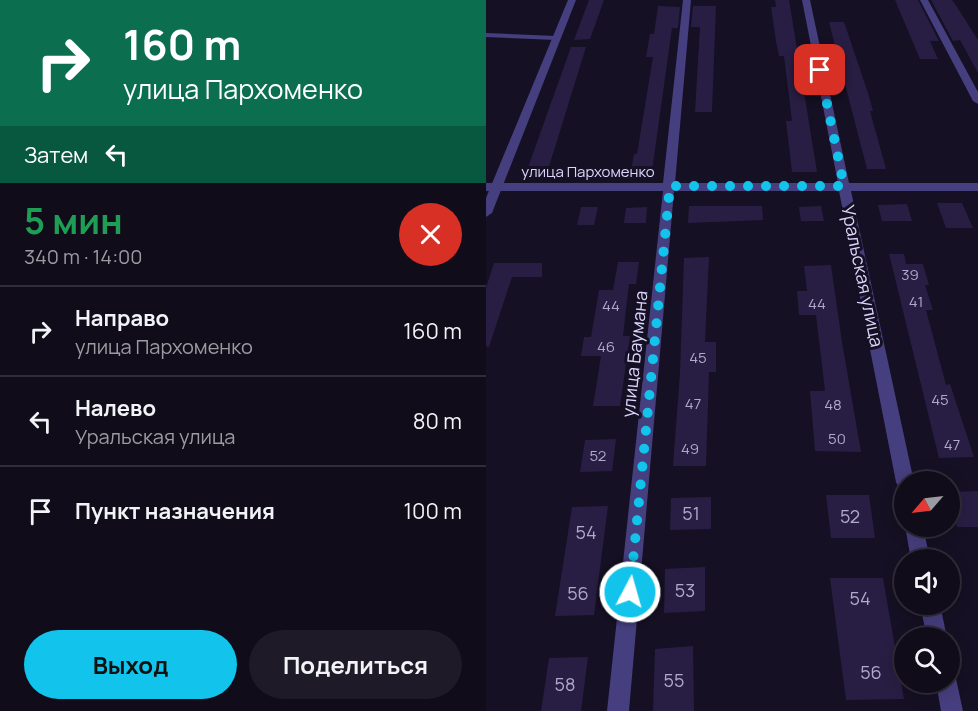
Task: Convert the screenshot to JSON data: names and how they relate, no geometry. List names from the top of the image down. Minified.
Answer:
{"streets":{"street":["улица Пархоменко","Уральская улица","улица Баумана"]},"crossings":[["улица Пархоменко","Уральская улица"],["улица Пархоменко","улица Баумана"]],"house_numbers":["39","41","44","44","46","45","45","47","48","50","47","49","52","51","52","54","53","56","54","56","55","58"],"north":"bottom left","page":{"turn":["160 m","улица Пархоменко"],"then":"Затем","heading":["5 мин","340 m · 14:00"],"list":[{"name":"Направо","note":"улица Пархоменко","value":"160 m"},{"name":"Налево","note":"Уральская улица","value":"80 m"},{"name":"Пункт назначения","value":"100 m"}],"buttons":["Выход","Поделиться"]}}
